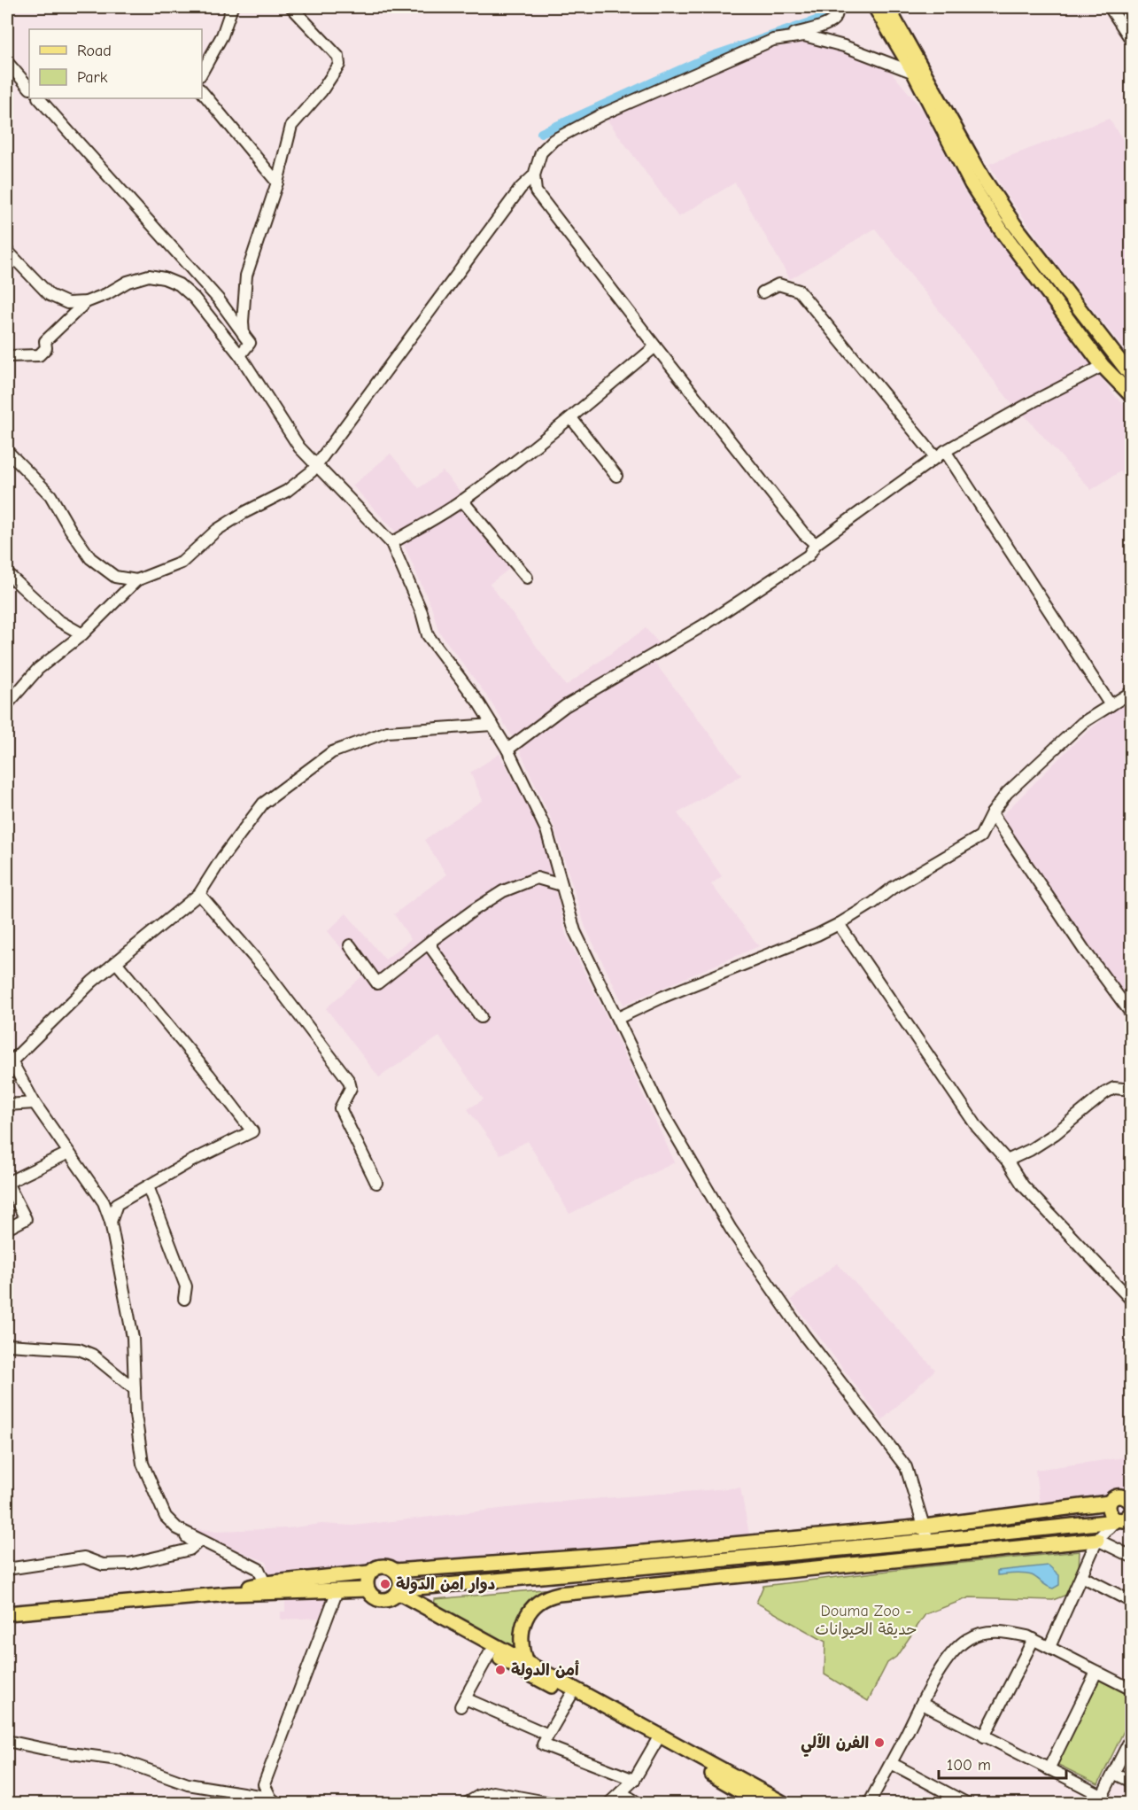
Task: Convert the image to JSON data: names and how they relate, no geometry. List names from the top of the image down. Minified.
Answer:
{"parks":["Douma Zoo - حديقة الحيوانات"],"places":["دوار امن الدولة","أمن الدولة","الفرن الآلي"],"legend":["Road","Park"],"scale_bar":"100 m"}
